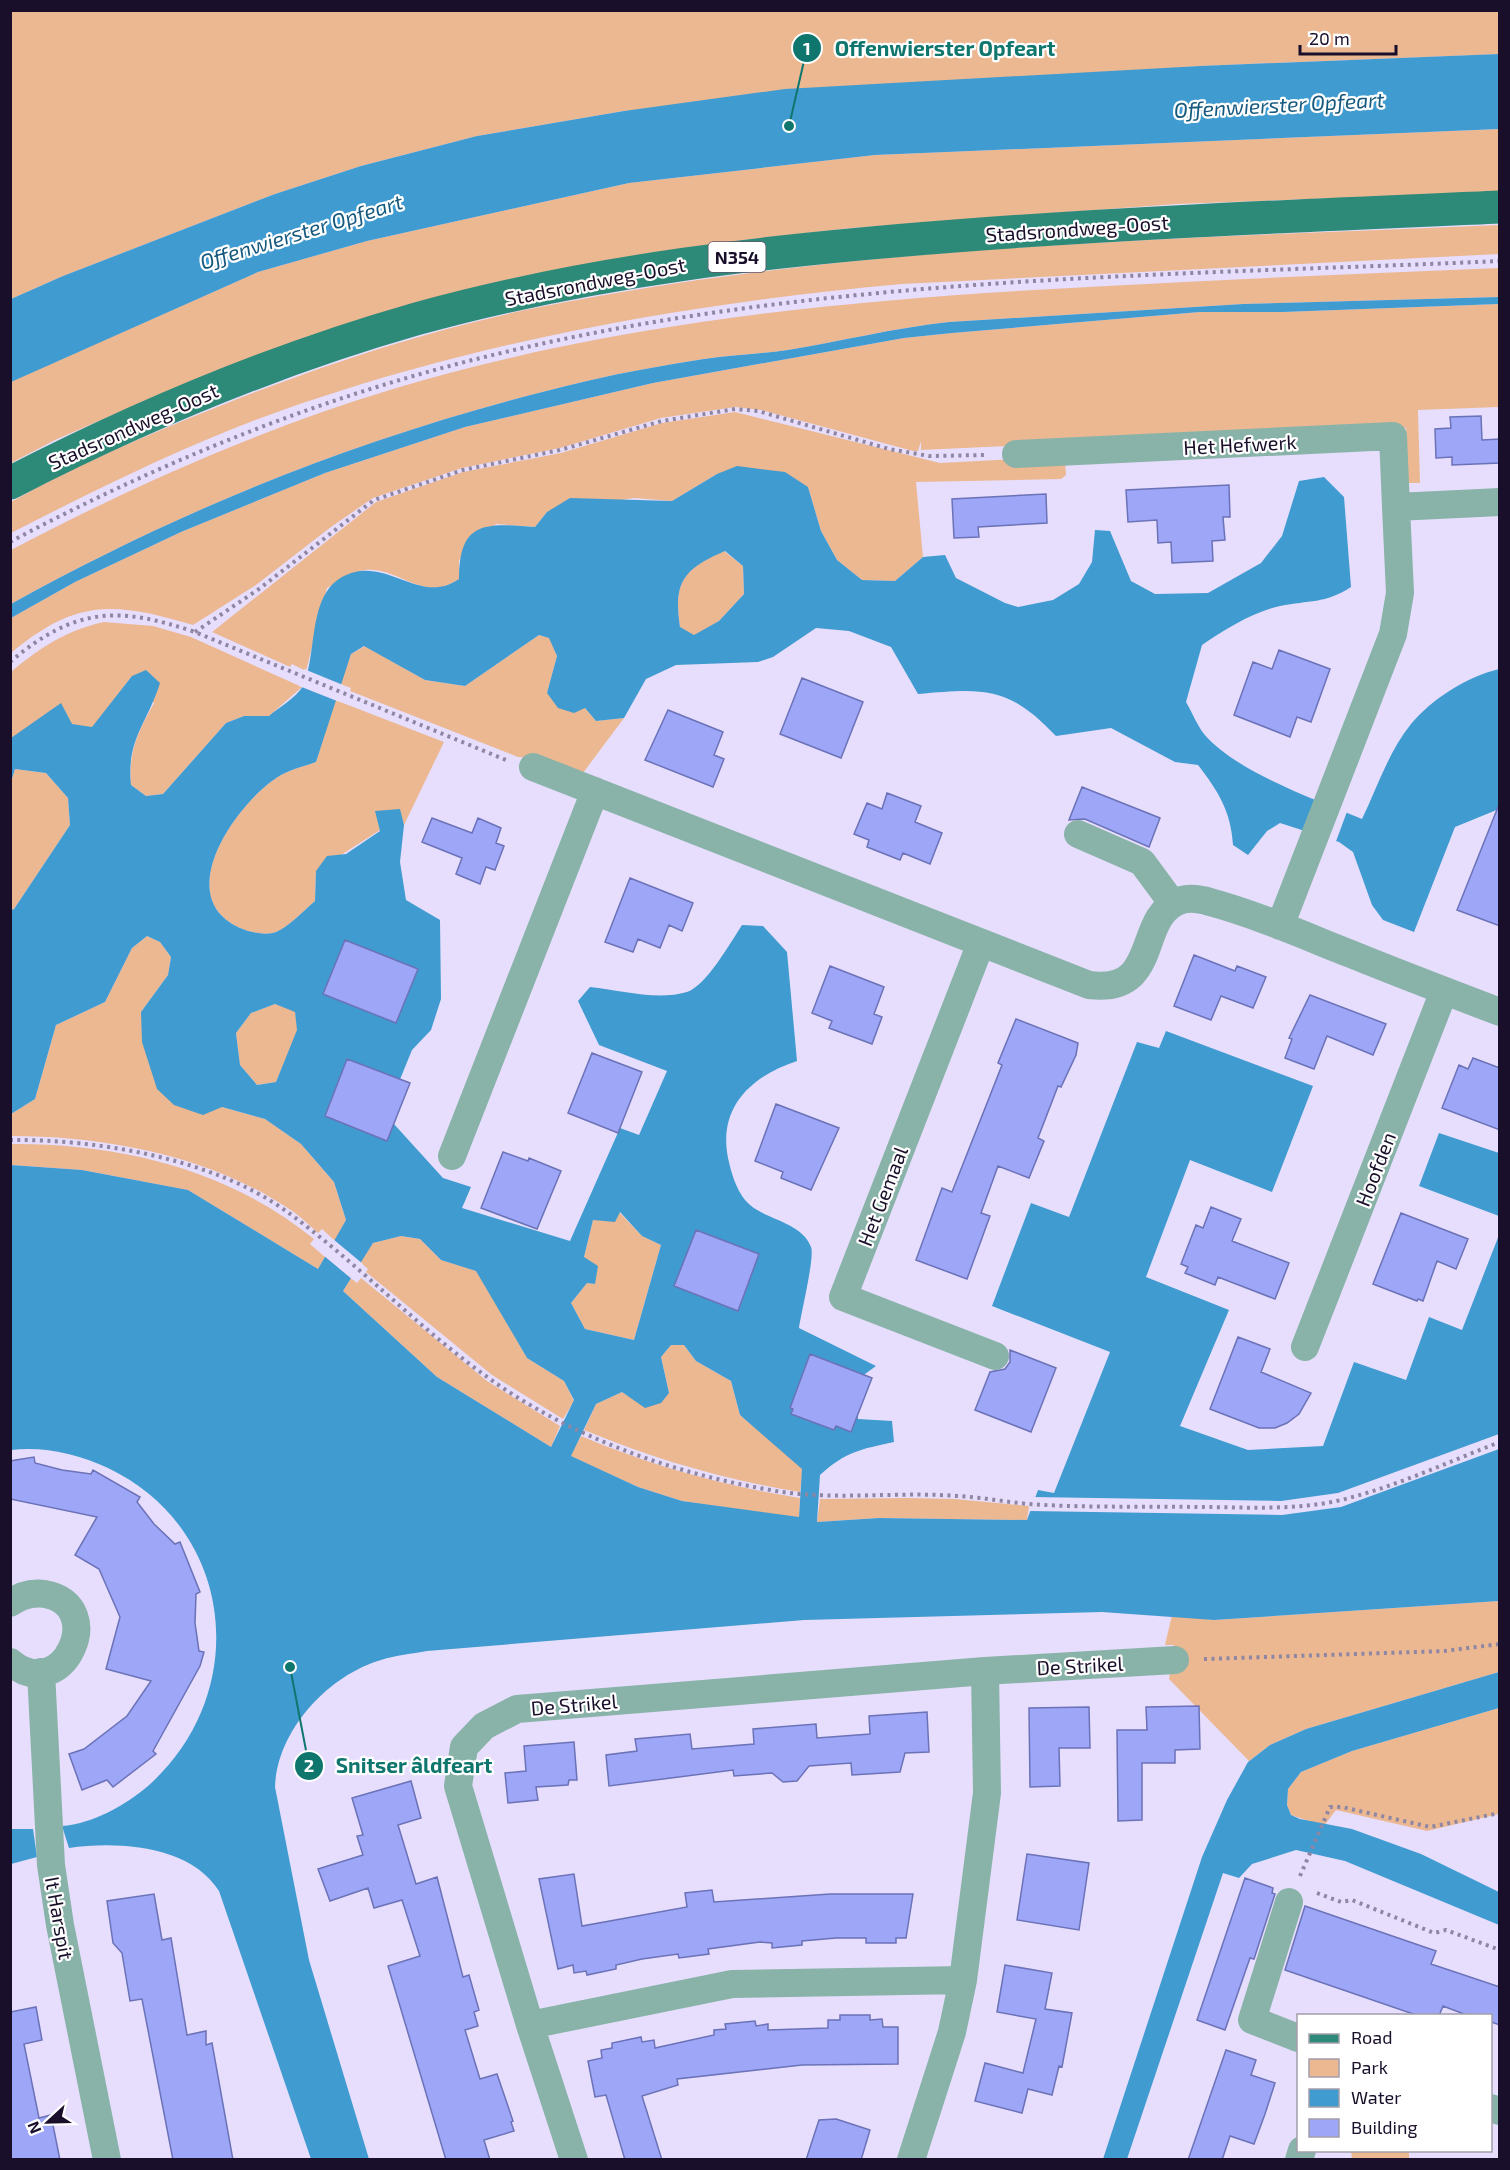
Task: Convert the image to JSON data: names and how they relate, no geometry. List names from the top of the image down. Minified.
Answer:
{"streets":{"main road":["Stadsrondweg-Oost","N354"],"street":["Het Hefwerk","Hoofden","Het Gemaal","De Strikel","It Harspit"]},"water":["Offenwierster Opfeart"],"places":["Offenwierster Opfeart","Snitser âldfeart"],"legend":["Road","Park","Water","Building"],"scale_bar":"20 m","north":"left"}
